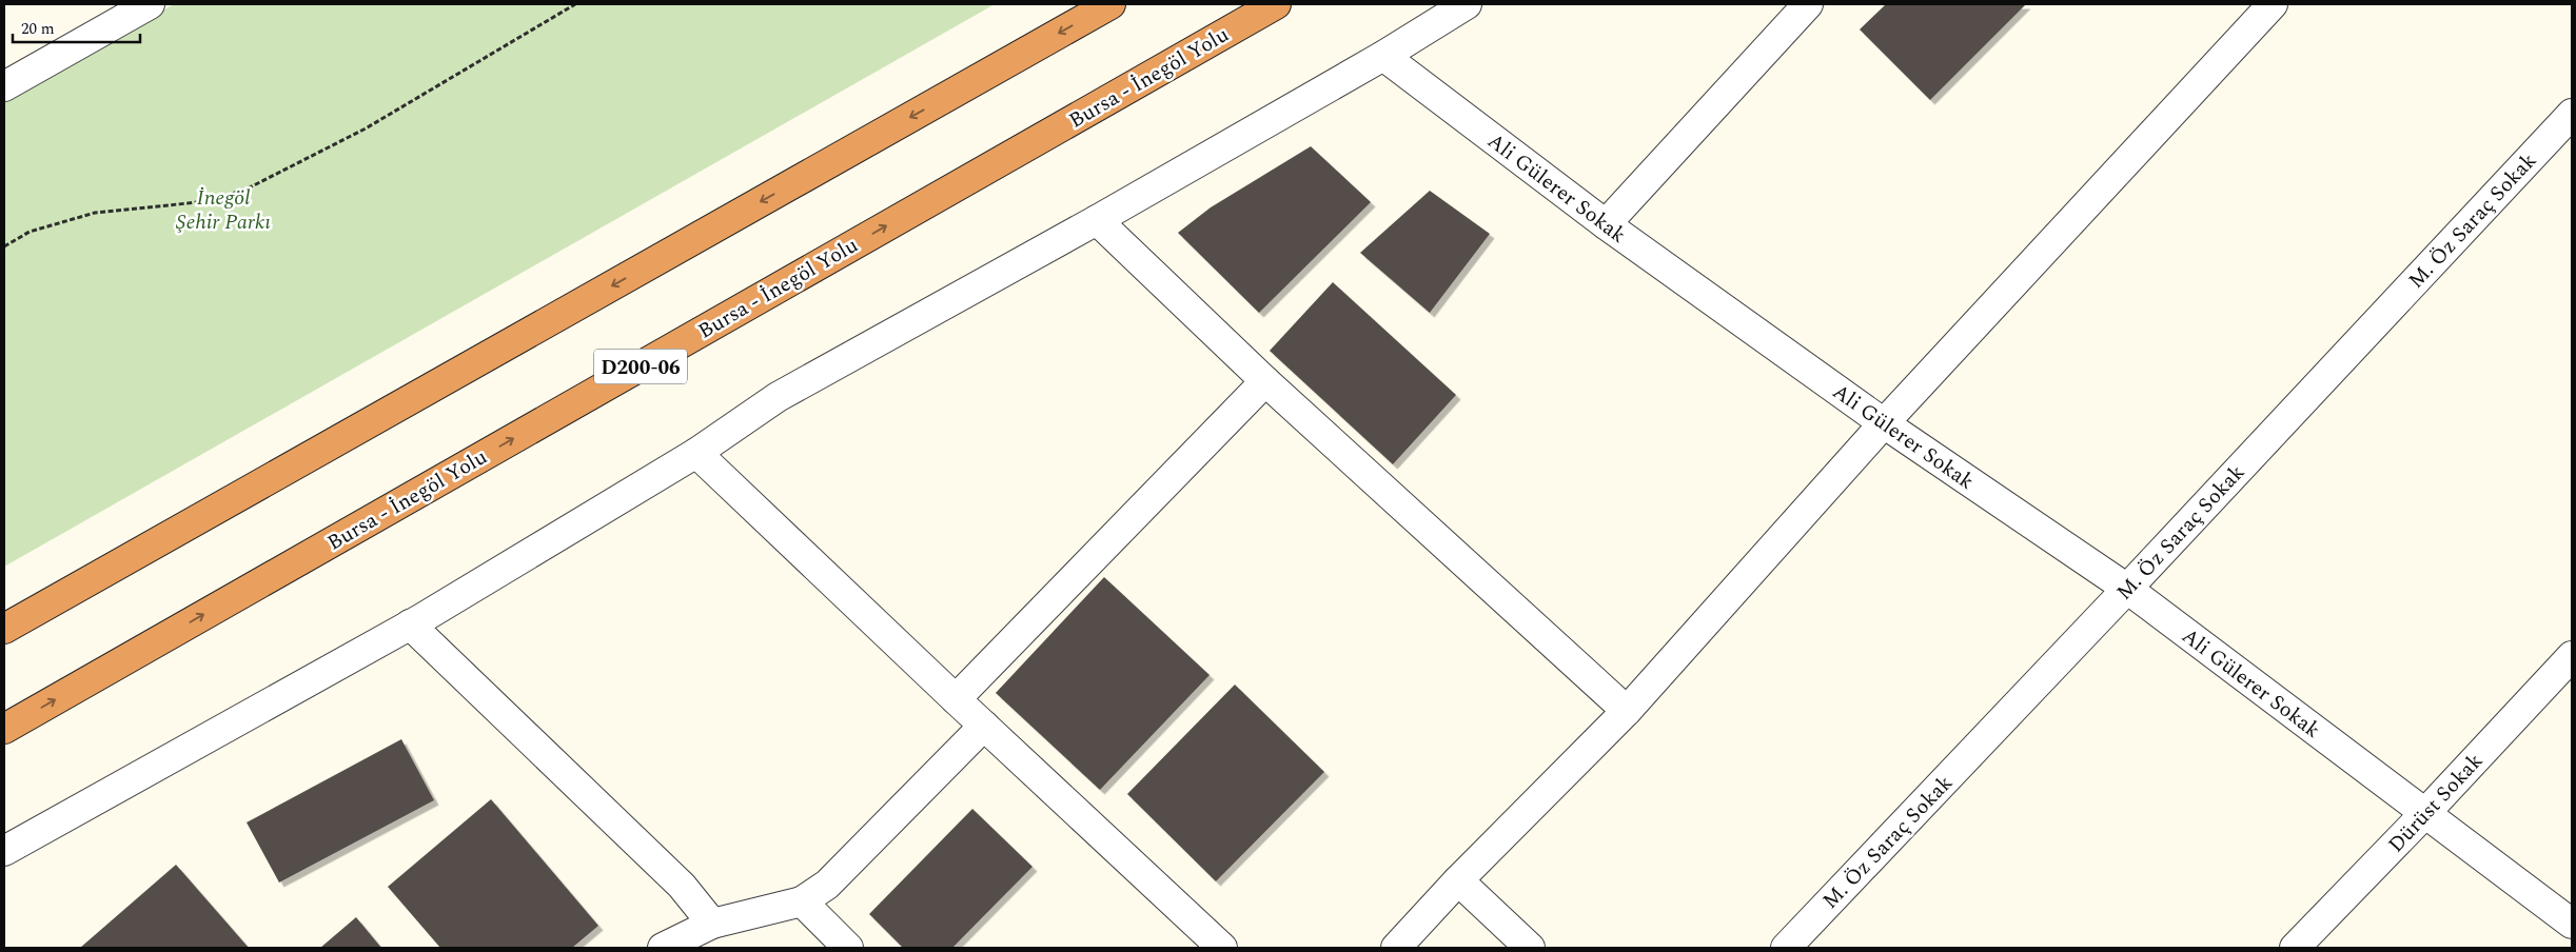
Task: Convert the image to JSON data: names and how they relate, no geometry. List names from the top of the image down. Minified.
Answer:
{"streets":{"highway":["Bursa - İnegöl Yolu","D200-06"],"street":["Ali Gülerer Sokak","M. Öz Saraç Sokak","Dürüst Sokak"]},"crossings":[["Ali Gülerer Sokak","M. Öz Saraç Sokak"],["Ali Gülerer Sokak","Dürüst Sokak"]],"parks":["İnegöl Şehir Parkı"],"scale_bar":"20 m"}
